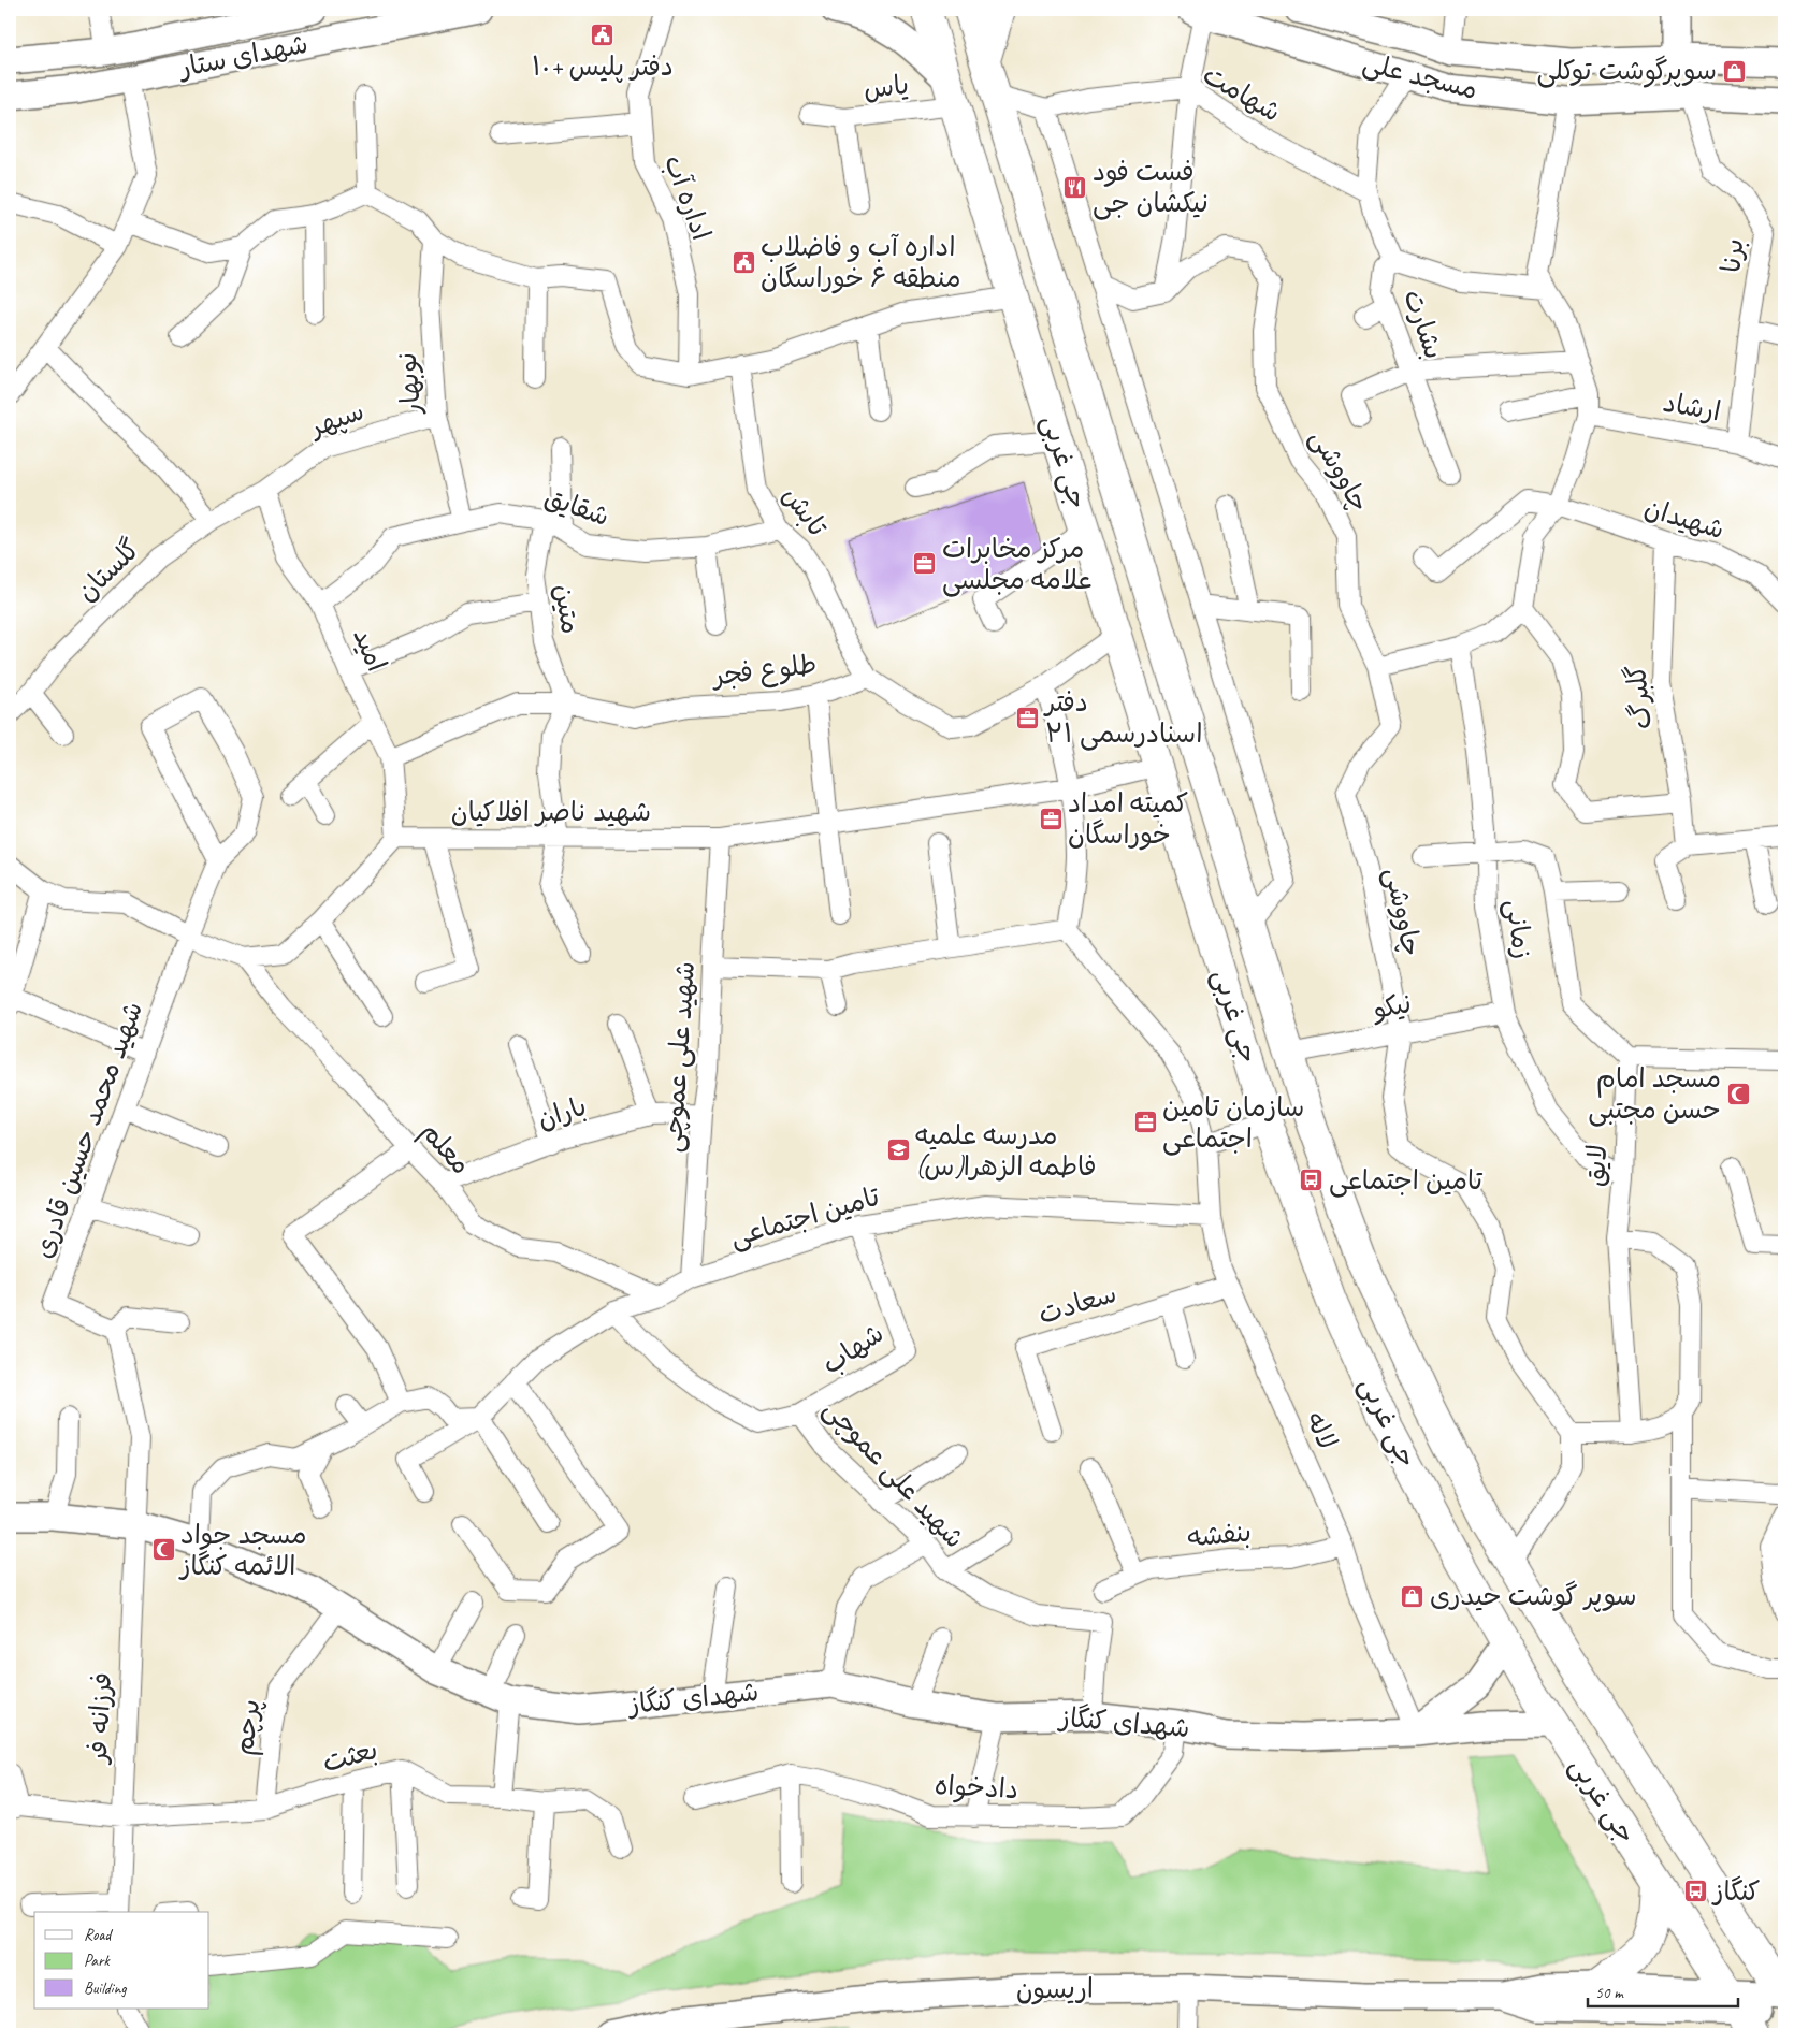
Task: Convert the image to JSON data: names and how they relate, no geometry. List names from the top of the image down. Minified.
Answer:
{"streets":{"main road":["شهدای ستار","مسجد علی","جی غربی","شهدای کنگاز","اریسون"],"street":["یاس","شهامت","اداره آب","برنا","بشارت","نوبهار","ارشاد","سپهر","چاووشی","شقایق","تابش","شهیدان","گلستان","متین","امید","طلوع فجر","گلبرگ","شهید ناصر افلاکیان","زمانی","نیکو","شهید علی عموچی","باران","شهید محمد حسین قادری","معلم","لایق","تامین اجتماعی","سعادت","شهاب","لاله","بنفشه","فرزانه فر","پرچم","بعثت","دادخواه"]},"crossings":[["مسجد علی","برنا"],["مسجد علی","بشارت"],["یاس","جی غربی"],["شهامت","بشارت"],["برنا","ارشاد"],["نوبهار","سپهر"],["نوبهار","شقایق"],["سپهر","گلستان"],["سپهر","امید"],["جی غربی","شهید ناصر افلاکیان"],["جی غربی","نیکو"],["جی غربی","شهدای کنگاز"],["جی غربی","اریسون"],["چاووشی","نیکو"],["شقایق","تابش"],["شقایق","متین"],["شقایق","امید"],["تابش","طلوع فجر"],["شهیدان","گلبرگ"],["گلستان","امید"],["متین","طلوع فجر"],["امید","طلوع فجر"],["امید","شهید ناصر افلاکیان"],["شهید ناصر افلاکیان","شهید علی عموچی"],["زمانی","نیکو"],["زمانی","لایق"],["شهید علی عموچی","باران"],["شهید علی عموچی","تامین اجتماعی"],["شهید علی عموچی","شهاب"],["شهید علی عموچی","شهدای کنگاز"],["باران","معلم"],["معلم","تامین اجتماعی"],["تامین اجتماعی","شهاب"],["تامین اجتماعی","لاله"],["سعادت","لاله"],["لاله","بنفشه"],["لاله","شهدای کنگاز"],["شهدای کنگاز","فرزانه فر"],["شهدای کنگاز","پرچم"],["شهدای کنگاز","دادخواه"],["فرزانه فر","بعثت"],["پرچم","بعثت"]],"places":{"public building":["دفتر پلیس +۱۰","اداره آب و فاضلاب منطقه ۶ خوراسگان"],"shop":["سوپرگوشت توکلی","سوپر گوشت حیدری"],"restaurant":["فست فود نیکشان جی"],"office":["مرکز مخابرات علامه مجلسی","دفتر اسنادرسمی ۲۱","کمیته امداد خوراسگان","سازمان تامین اجتماعی"],"mosque":["مسجد امام حسن مجتبی","مسجد جواد الائمه کنگاز"],"school or university":["مدرسه علمیه فاطمه الزهرا(س)"],"bus stop":["تامین اجتماعی","کنگاز"]},"legend":["Road","Park","Building"],"scale_bar":"50 m"}
